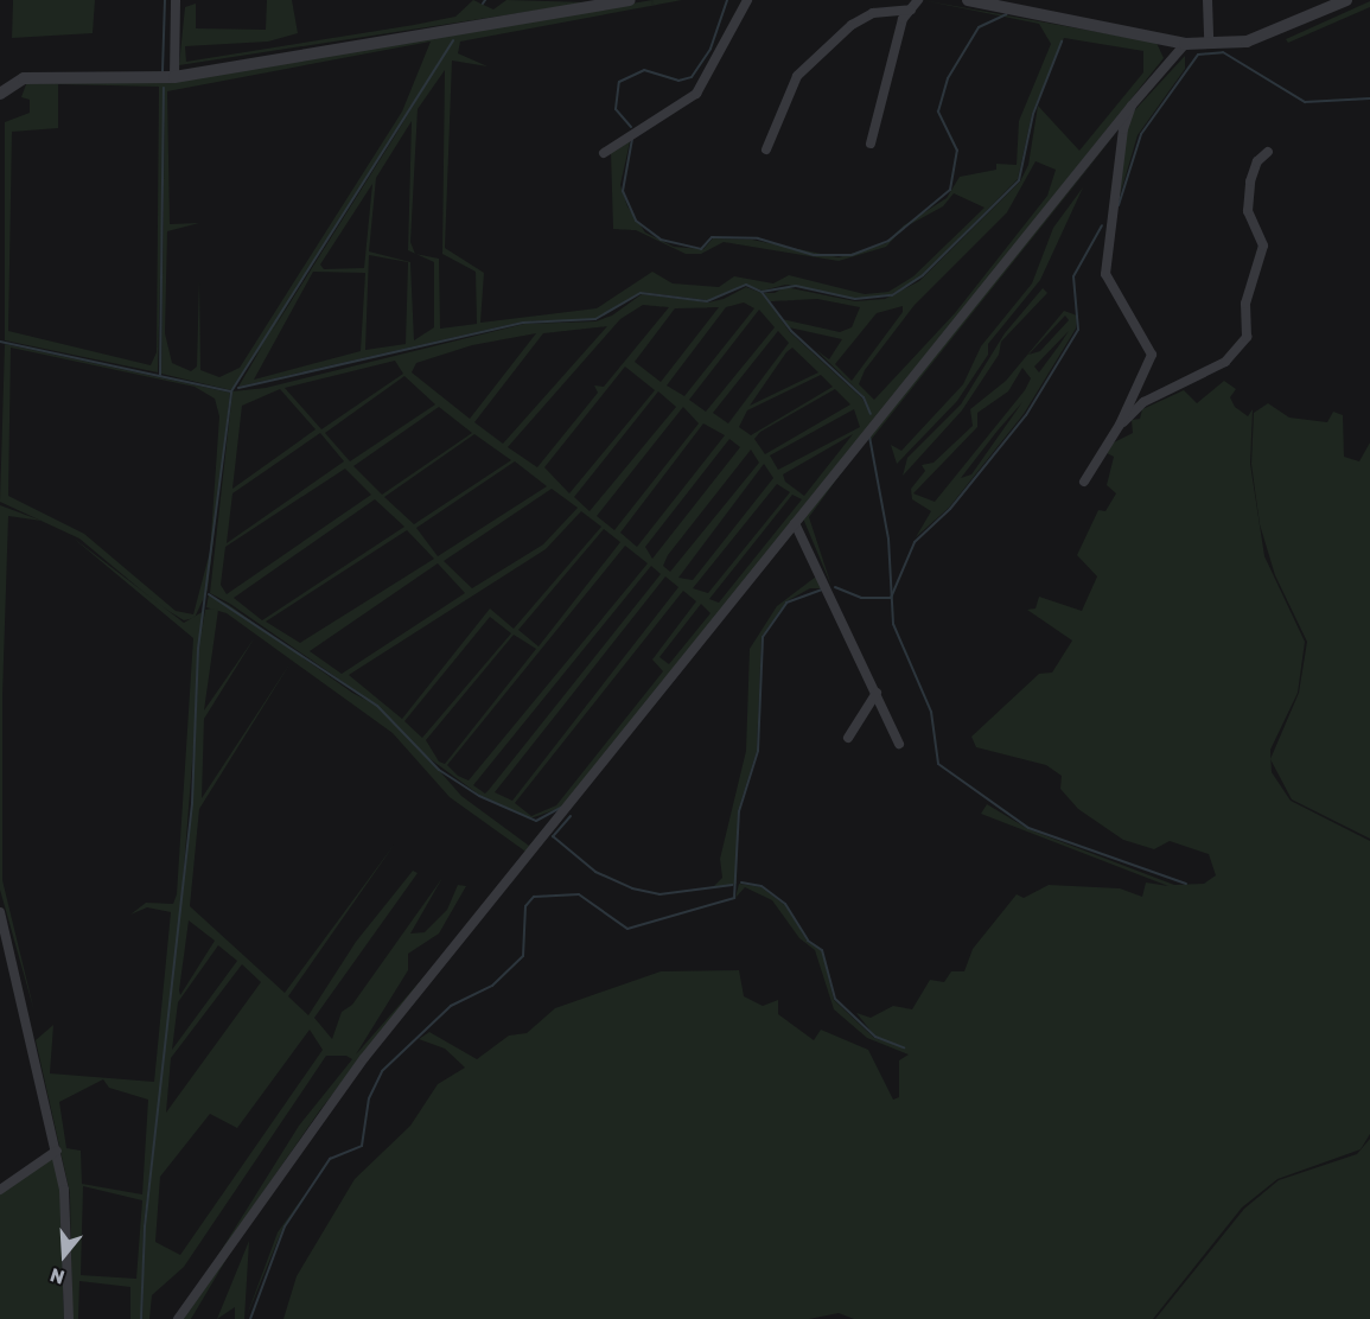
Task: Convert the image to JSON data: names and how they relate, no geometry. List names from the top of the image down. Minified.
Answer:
{"north":"bottom"}
